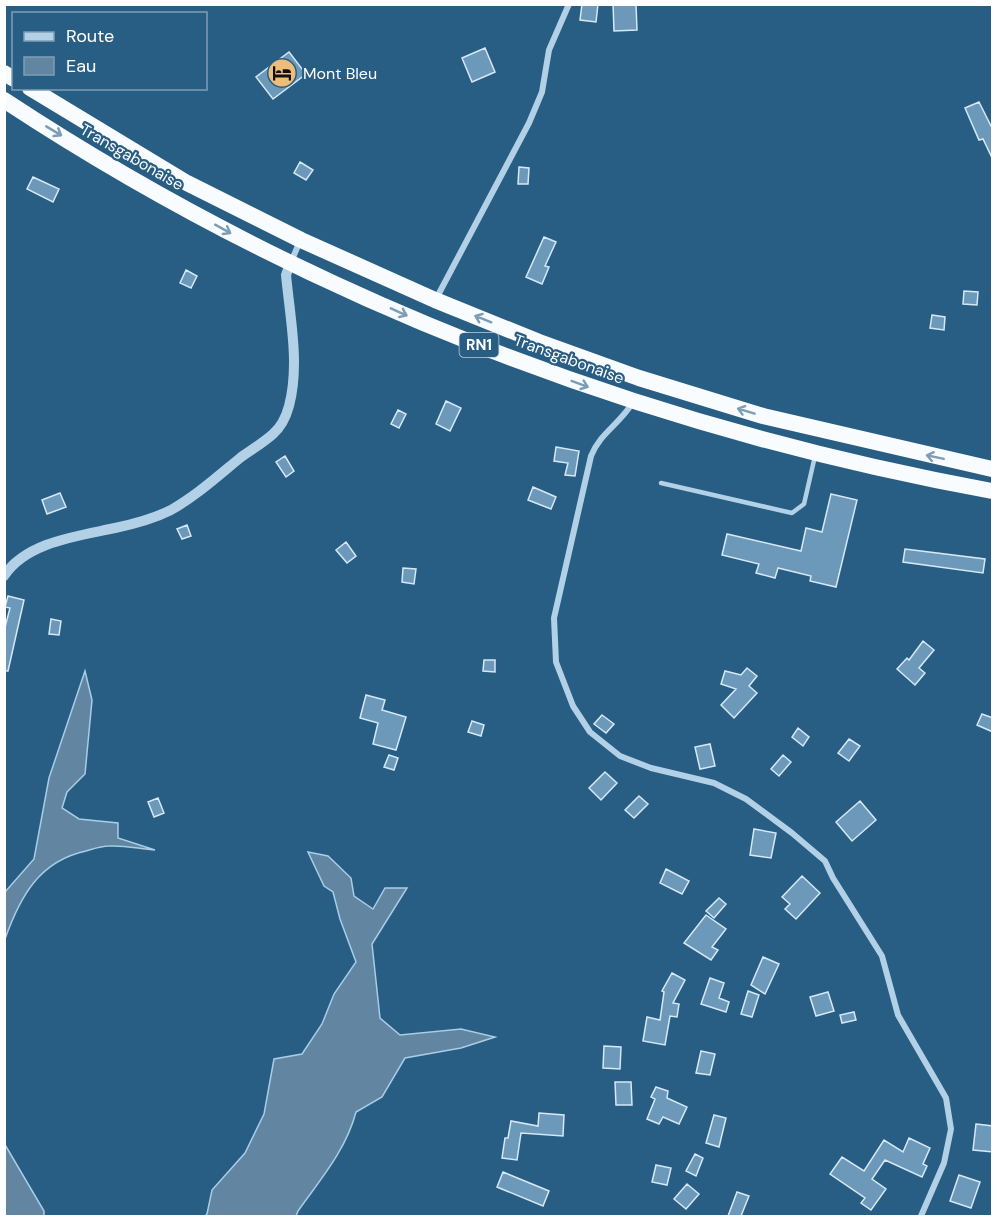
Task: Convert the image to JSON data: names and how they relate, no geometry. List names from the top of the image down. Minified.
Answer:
{"streets":{"highway":["Transgabonaise","RN1"]},"places":{"hotel":["Mont Bleu"]},"legend":["Route","Eau"]}
